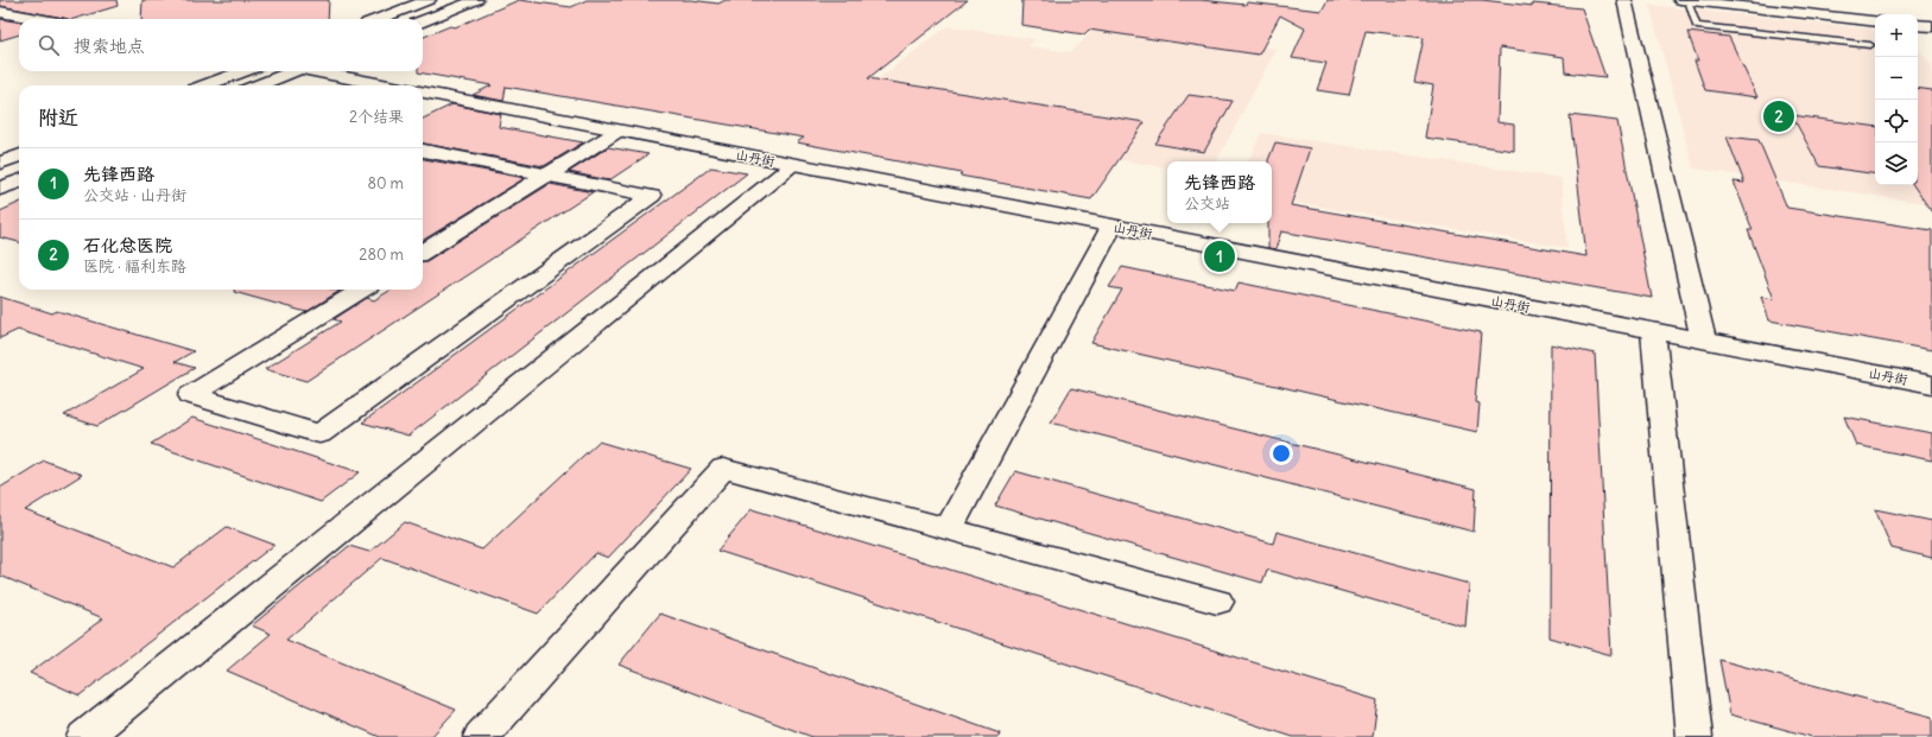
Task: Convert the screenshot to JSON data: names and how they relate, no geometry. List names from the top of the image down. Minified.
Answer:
{"streets":{"street":["山丹街"]},"page":{"map_buttons":["+","−"],"search":"搜索地点","heading":["附近","2个结果"],"pins":["2","1"],"list":[{"mark":"1","name":"先锋西路","note":"公交站 · 山丹街","value":"80 m"},{"mark":"2","name":"石化总医院","note":"医院 · 福利东路","value":"280 m"}],"popup":["先锋西路","公交站"]}}
